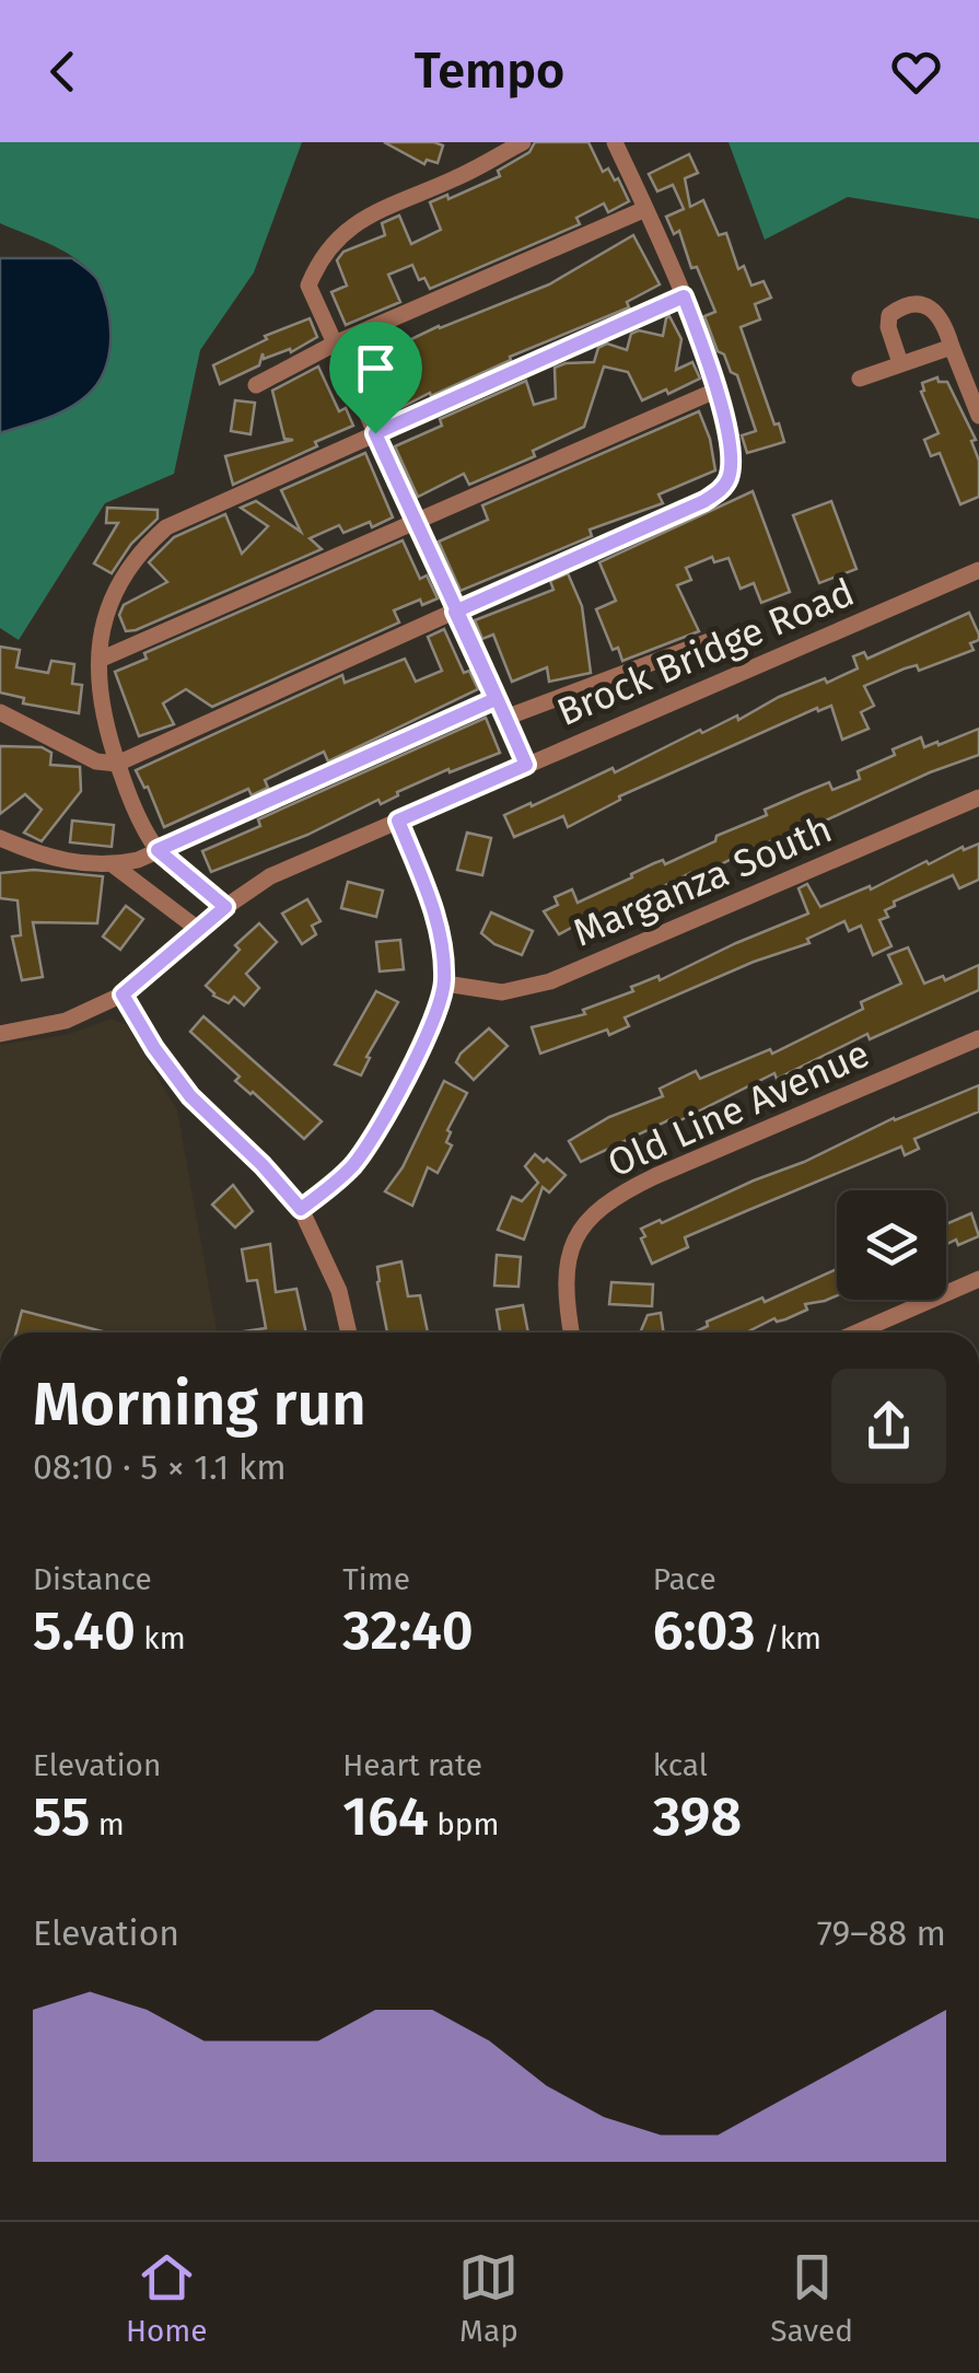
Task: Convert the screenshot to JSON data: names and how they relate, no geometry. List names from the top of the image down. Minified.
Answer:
{"streets":{"street":["Brock Bridge Road","Marganza South","Old Line Avenue"]},"page":{"header":"Tempo","heading":["Morning run","08:10 · 5 × 1.1 km"],"stats":[["Distance","5.40 km"],["Time","32:40"],["Pace","6:03 /km"],["Elevation","55 m"],["Heart rate","164 bpm"],["kcal","398"]],"chart":["Elevation","79–88 m"],"tabs":["Home","Map","Saved"]}}
